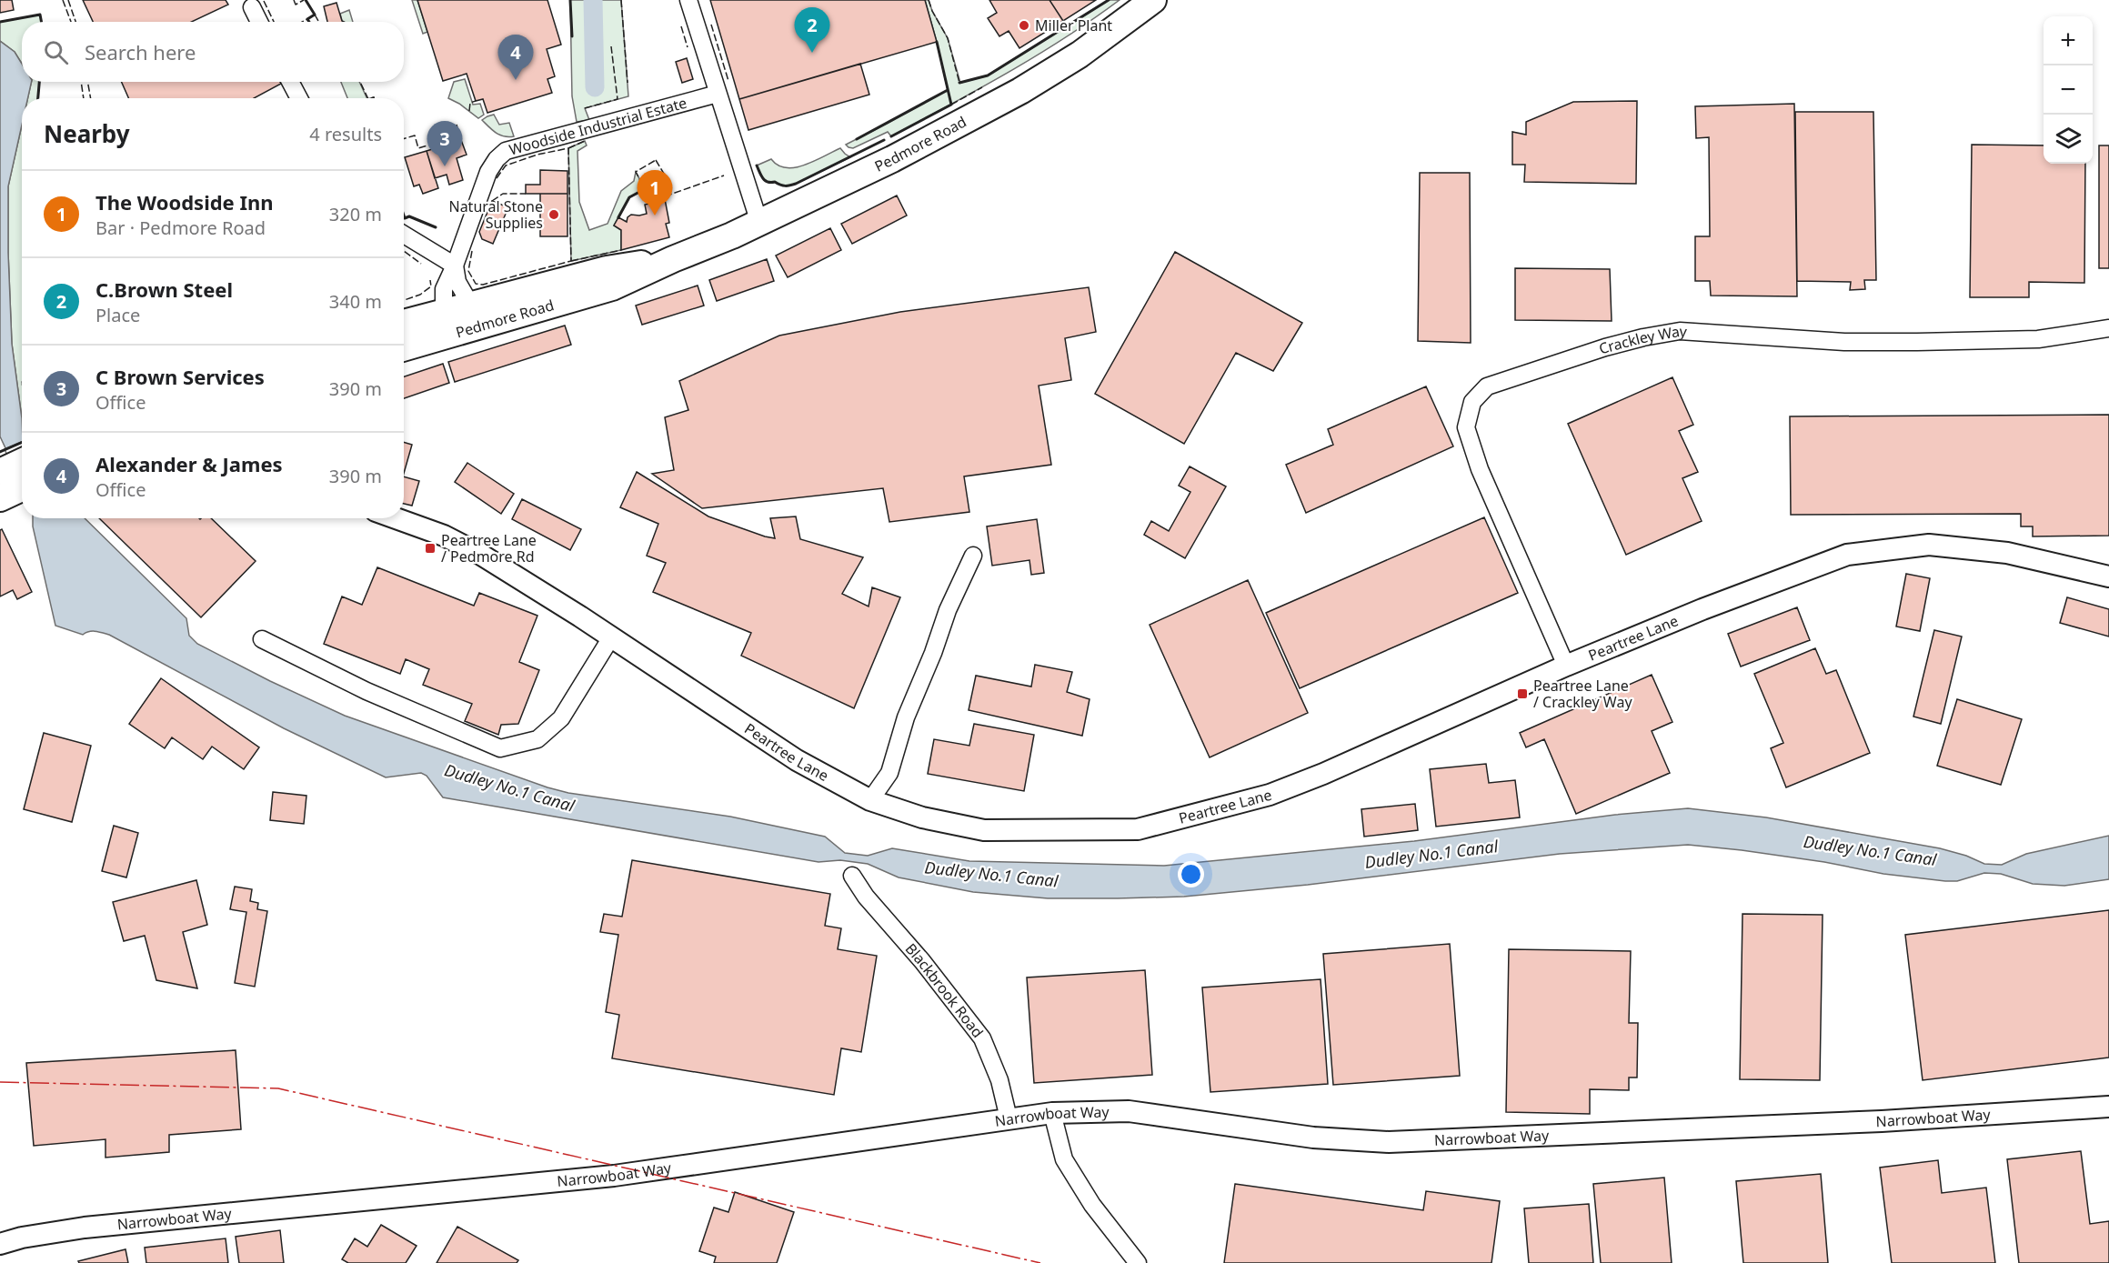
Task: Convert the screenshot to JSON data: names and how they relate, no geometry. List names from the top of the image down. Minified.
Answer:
{"streets":{"highway":["Pedmore Road"],"street":["Woodside Industrial Estate","Crackley Way","Peartree Lane","Blackbrook Road","Narrowboat Way"]},"crossings":[["Woodside Industrial Estate","Pedmore Road"],["Crackley Way","Peartree Lane"],["Blackbrook Road","Narrowboat Way"]],"water":["Dudley No.1 Canal"],"places":{"other":["Miller Plant","Natural Stone Supplies"],"transit":["Peartree Lane / Pedmore Rd","Peartree Lane / Crackley Way"]},"page":{"pins":["2","4","3","1"],"map_buttons":["+","−"],"search":"Search here","heading":["Nearby","4 results"],"list":[{"mark":"1","name":"The Woodside Inn","note":"Bar · Pedmore Road","value":"320 m"},{"mark":"2","name":"C.Brown Steel","note":"Place","value":"340 m"},{"mark":"3","name":"C Brown Services","note":"Office","value":"390 m"},{"mark":"4","name":"Alexander & James","note":"Office","value":"390 m"}]}}
